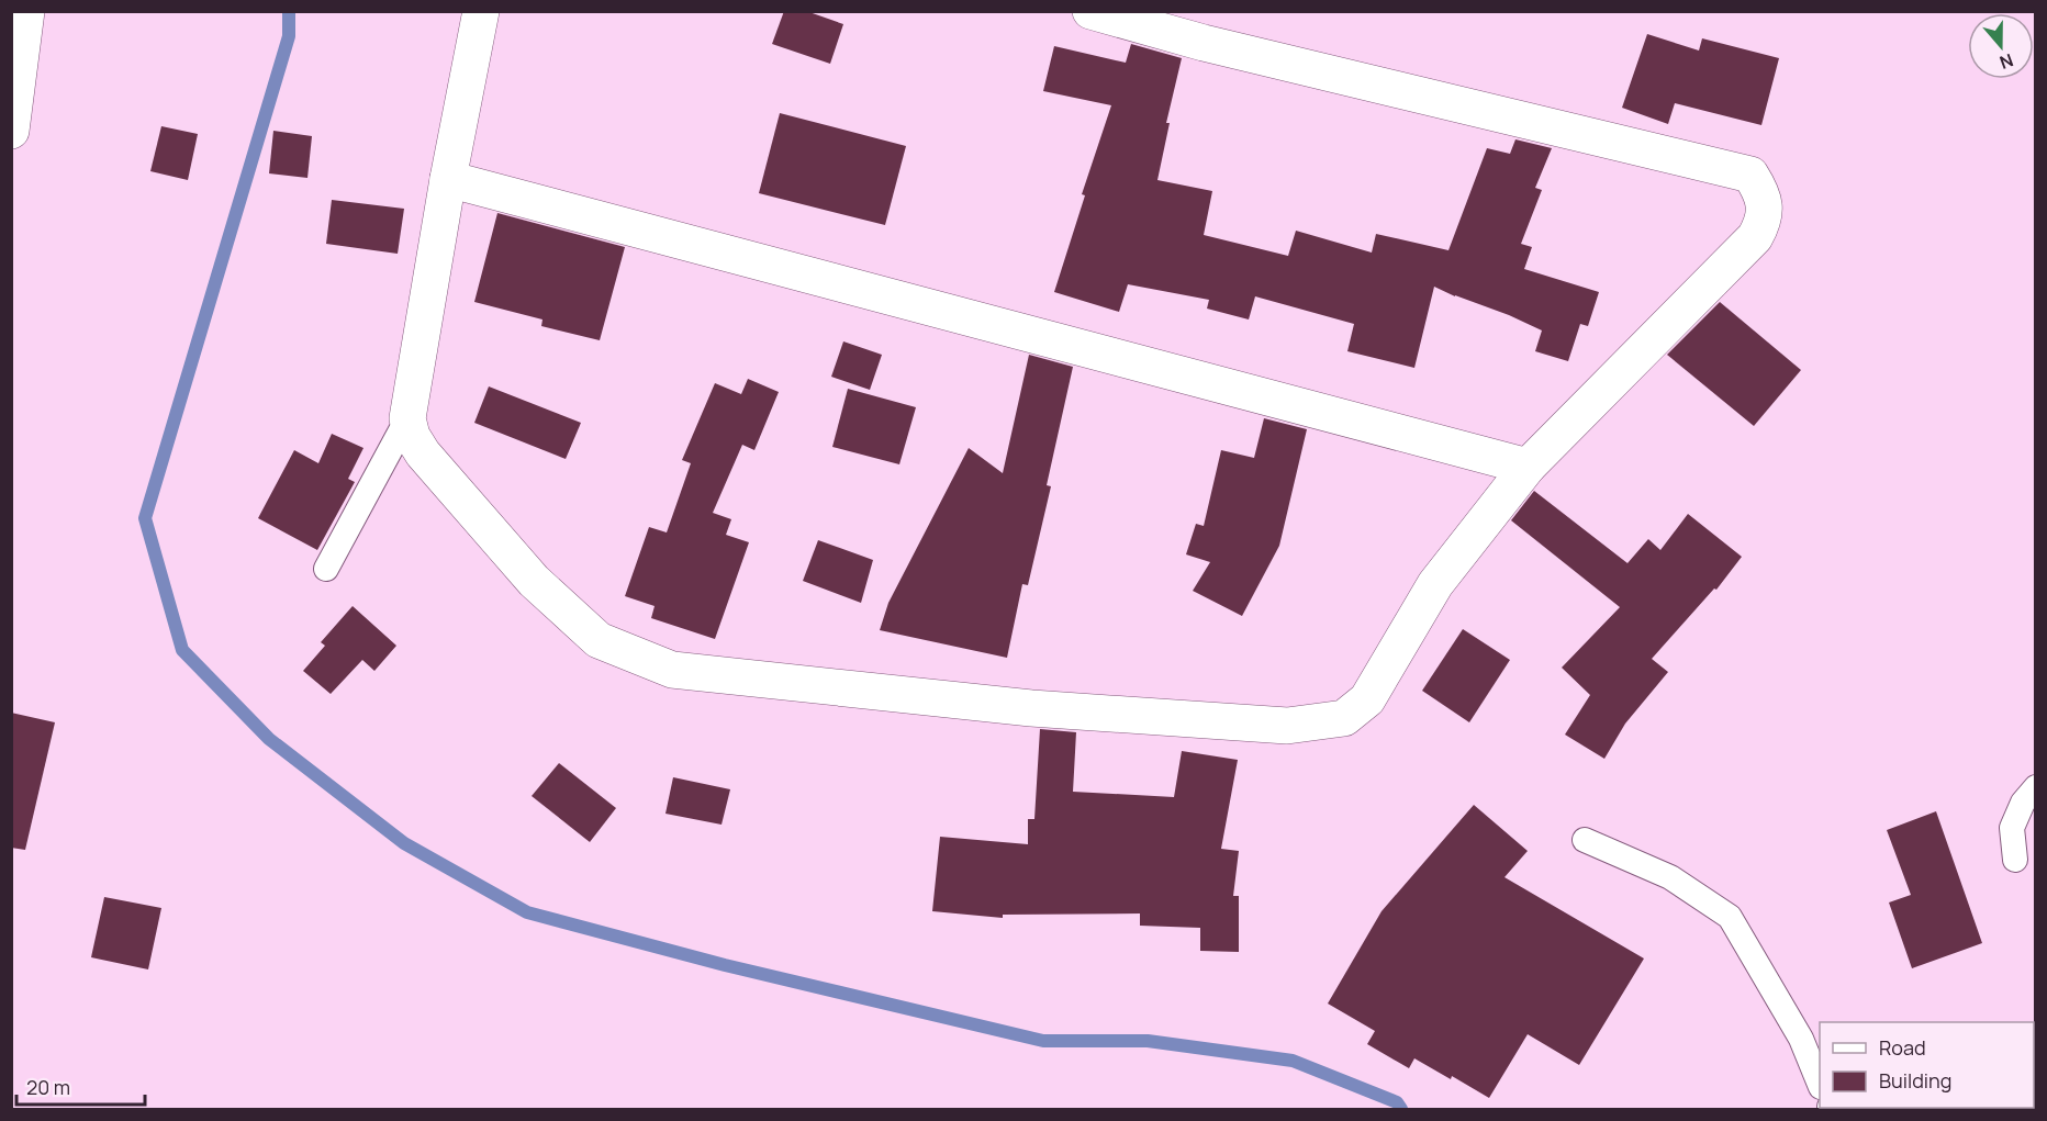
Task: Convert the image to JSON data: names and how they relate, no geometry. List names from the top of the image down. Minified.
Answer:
{"legend":["Road","Building"],"scale_bar":"20 m","north":"bottom"}
